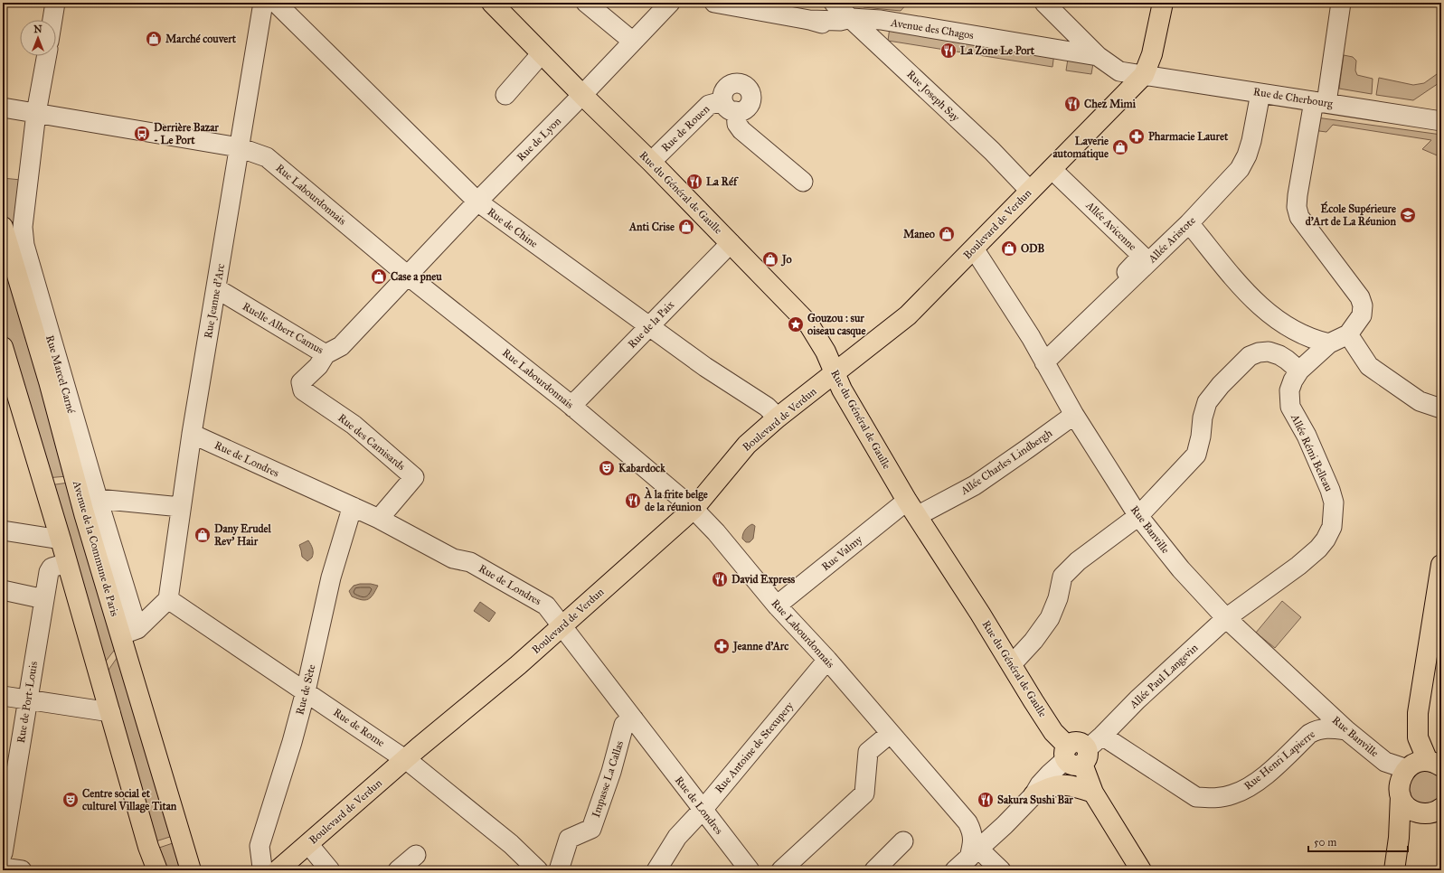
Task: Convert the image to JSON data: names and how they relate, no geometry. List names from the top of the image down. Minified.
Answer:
{"streets":{"main road":["Rue du Général de Gaulle","Boulevard de Verdun","Avenue de la Commune de Paris"],"street":["Avenue des Chagos","Rue Joseph Say","Rue de Cherbourg","Rue de Rouen","Rue de Lyon","Rue Labourdonnais","Allée Avicenne","Rue de Chine","Allée Aristote","Rue Jeanne d'Arc","Rue de la Paix","Ruelle Albert Camus","Rue Marcel Carné","Rue des Camisards","Allée Rémi Belleau","Rue de Londres","Allée Charles Lindbergh","Rue Banville","Rue Valmy","Allée Paul Langevin","Rue de Sète","Rue de Port-Louis","Rue de Rome","Rue Antoine de Stexupery","Rue Henri Lapierre","Impasse La Callas"]},"crossings":[["Avenue des Chagos","Rue Joseph Say"],["Avenue des Chagos","Rue de Cherbourg"],["Rue Joseph Say","Boulevard de Verdun"],["Rue de Cherbourg","Boulevard de Verdun"],["Rue de Cherbourg","Allée Aristote"],["Rue de Rouen","Rue du Général de Gaulle"],["Rue de Lyon","Rue du Général de Gaulle"],["Rue de Lyon","Rue Labourdonnais"],["Rue de Lyon","Rue de Chine"],["Rue de Lyon","Ruelle Albert Camus"],["Rue du Général de Gaulle","Boulevard de Verdun"],["Rue du Général de Gaulle","Rue de la Paix"],["Rue du Général de Gaulle","Allée Charles Lindbergh"],["Rue du Général de Gaulle","Rue Valmy"],["Rue du Général de Gaulle","Allée Paul Langevin"],["Rue Labourdonnais","Boulevard de Verdun"],["Rue Labourdonnais","Rue Jeanne d'Arc"],["Rue Labourdonnais","Rue de la Paix"],["Rue Labourdonnais","Ruelle Albert Camus"],["Rue Labourdonnais","Rue Marcel Carné"],["Rue Labourdonnais","Rue Valmy"],["Rue Labourdonnais","Rue Antoine de Stexupery"],["Boulevard de Verdun","Allée Avicenne"],["Boulevard de Verdun","Rue de Chine"],["Boulevard de Verdun","Rue de Londres"],["Boulevard de Verdun","Rue Banville"],["Boulevard de Verdun","Rue de Rome"],["Rue de Chine","Rue de la Paix"],["Allée Aristote","Rue Banville"],["Rue Jeanne d'Arc","Ruelle Albert Camus"],["Rue Jeanne d'Arc","Rue de Londres"],["Rue Jeanne d'Arc","Rue de Rome"],["Ruelle Albert Camus","Rue des Camisards"],["Rue Marcel Carné","Avenue de la Commune de Paris"],["Rue des Camisards","Rue de Londres"],["Allée Rémi Belleau","Rue Banville"],["Allée Rémi Belleau","Allée Paul Langevin"],["Rue de Londres","Rue de Sète"],["Rue de Londres","Rue Antoine de Stexupery"],["Rue de Londres","Impasse La Callas"],["Allée Charles Lindbergh","Rue Banville"],["Allée Charles Lindbergh","Rue Valmy"],["Rue Banville","Allée Paul Langevin"],["Rue Banville","Rue Henri Lapierre"],["Allée Paul Langevin","Rue Henri Lapierre"],["Rue de Sète","Rue de Rome"]],"places":{"shop":["Marché couvert","Laverie automatique","Anti Crise","Maneo","ODB","Jo","Case a pneu","Dany Erudel Rev' Hair"],"restaurant":["La Zone Le Port","Chez Mimi","La Réf","À la frite belge de la réunion","David Express","Sakura Sushi Bar"],"bus stop":["Derrière Bazar - Le Port"],"pharmacy":["Pharmacie Lauret","Jeanne d'Arc"],"school or university":["École Supérieure d'Art de La Réunion"],"place":["Gouzou : sur oiseau casque"],"theatre":["Kabardock","Centre social et culturel Village Titan"]},"scale_bar":"50 m","north":"top"}
